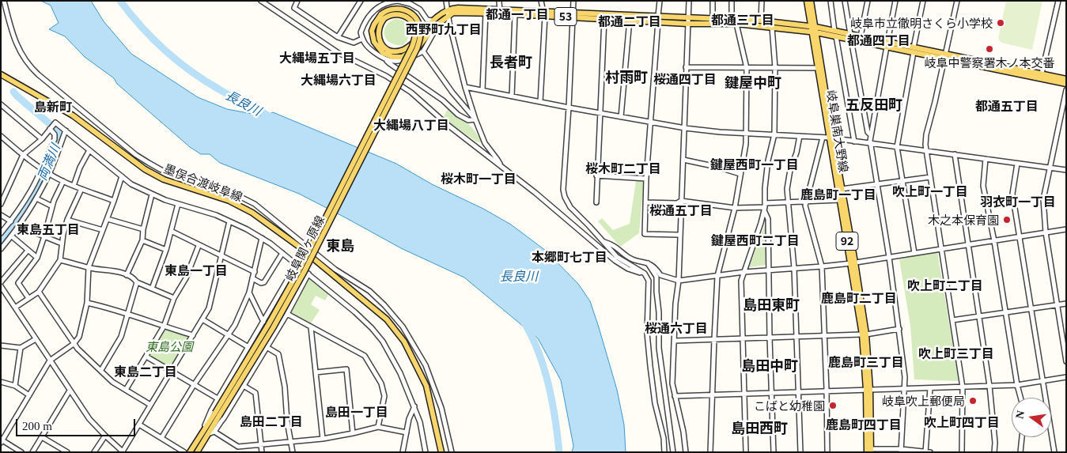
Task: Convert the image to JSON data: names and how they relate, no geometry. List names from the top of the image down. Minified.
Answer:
{"streets":{"main road":["53","岐阜巣南大野線","墨俣合渡岐阜線","92","岐阜関ヶ原線"]},"crossings":[["岐阜巣南大野線","岐阜関ヶ原線"]],"districts":["都通一丁目","都通三丁目","都通二丁目","西野町九丁目","都通四丁目","大縄場五丁目","長者町","村雨町","桜通四丁目","大縄場六丁目","鍵屋中町","五反田町","都通五丁目","島新町","大縄場八丁目","鍵屋西町一丁目","桜木町二丁目","桜木町一丁目","吹上町一丁目","鹿島町一丁目","羽衣町一丁目","桜通五丁目","東島五丁目","鍵屋西町二丁目","東島","本郷町七丁目","東島一丁目","吹上町二丁目","鹿島町二丁目","島田東町","桜通六丁目","吹上町三丁目","鹿島町三丁目","島田中町","東島二丁目","島田一丁目","島田二丁目","吹上町四丁目","鹿島町四丁目","島田西町"],"water":["長良川","両満川"],"parks":["東島公園"],"places":["岐阜市立徹明さくら小学校","岐阜中警察署木ノ本交番","木之本保育園","岐阜吹上郵便局","こばと幼稚園"],"scale_bar":"200 m","north":"left"}
